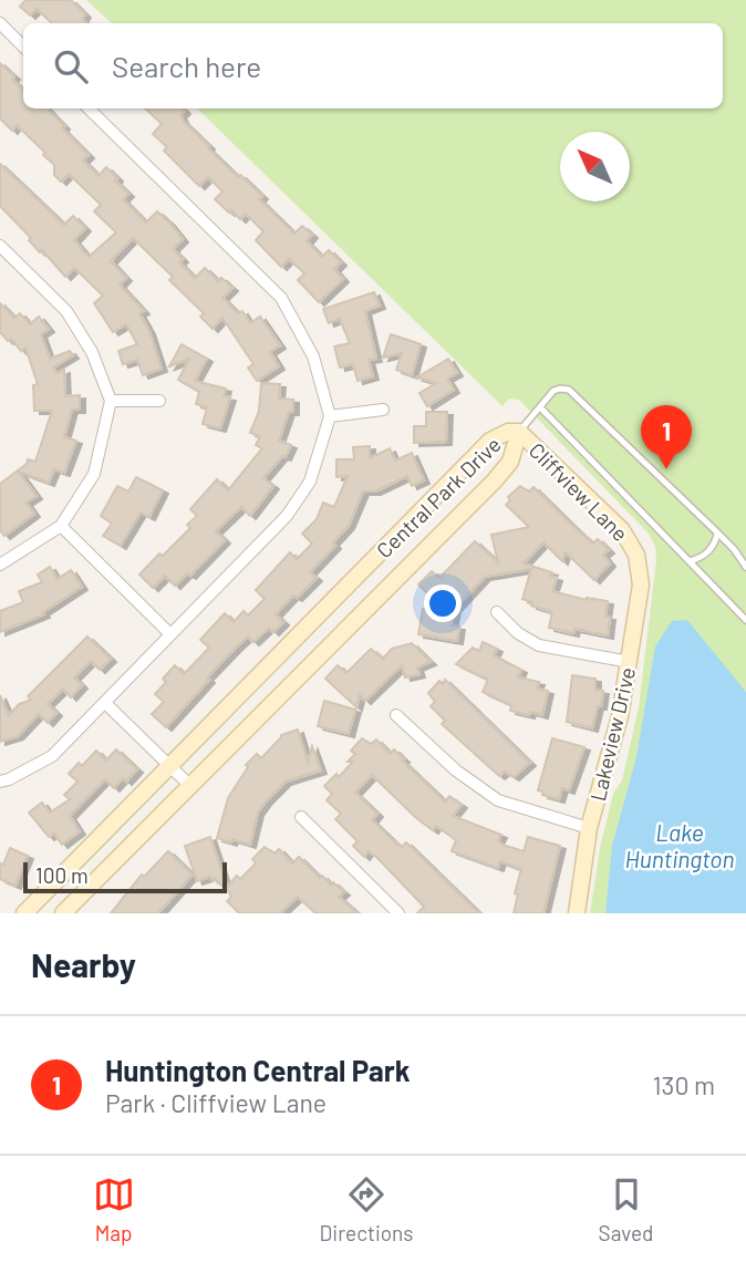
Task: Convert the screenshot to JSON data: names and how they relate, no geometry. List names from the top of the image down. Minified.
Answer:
{"streets":{"street":["Cliffview Lane","Central Park Drive","Lakeview Drive"]},"crossings":[["Cliffview Lane","Central Park Drive"],["Cliffview Lane","Lakeview Drive"]],"water":["Lake Huntington"],"scale_bar":"100 m","north":"top left","page":{"search":"Search here","pins":"1","scale":"100 m","heading":"Nearby","list":[{"mark":"1","name":"Huntington Central Park","note":"Park · Cliffview Lane","value":"130 m"}],"nav":["Map","Directions","Saved"]}}
